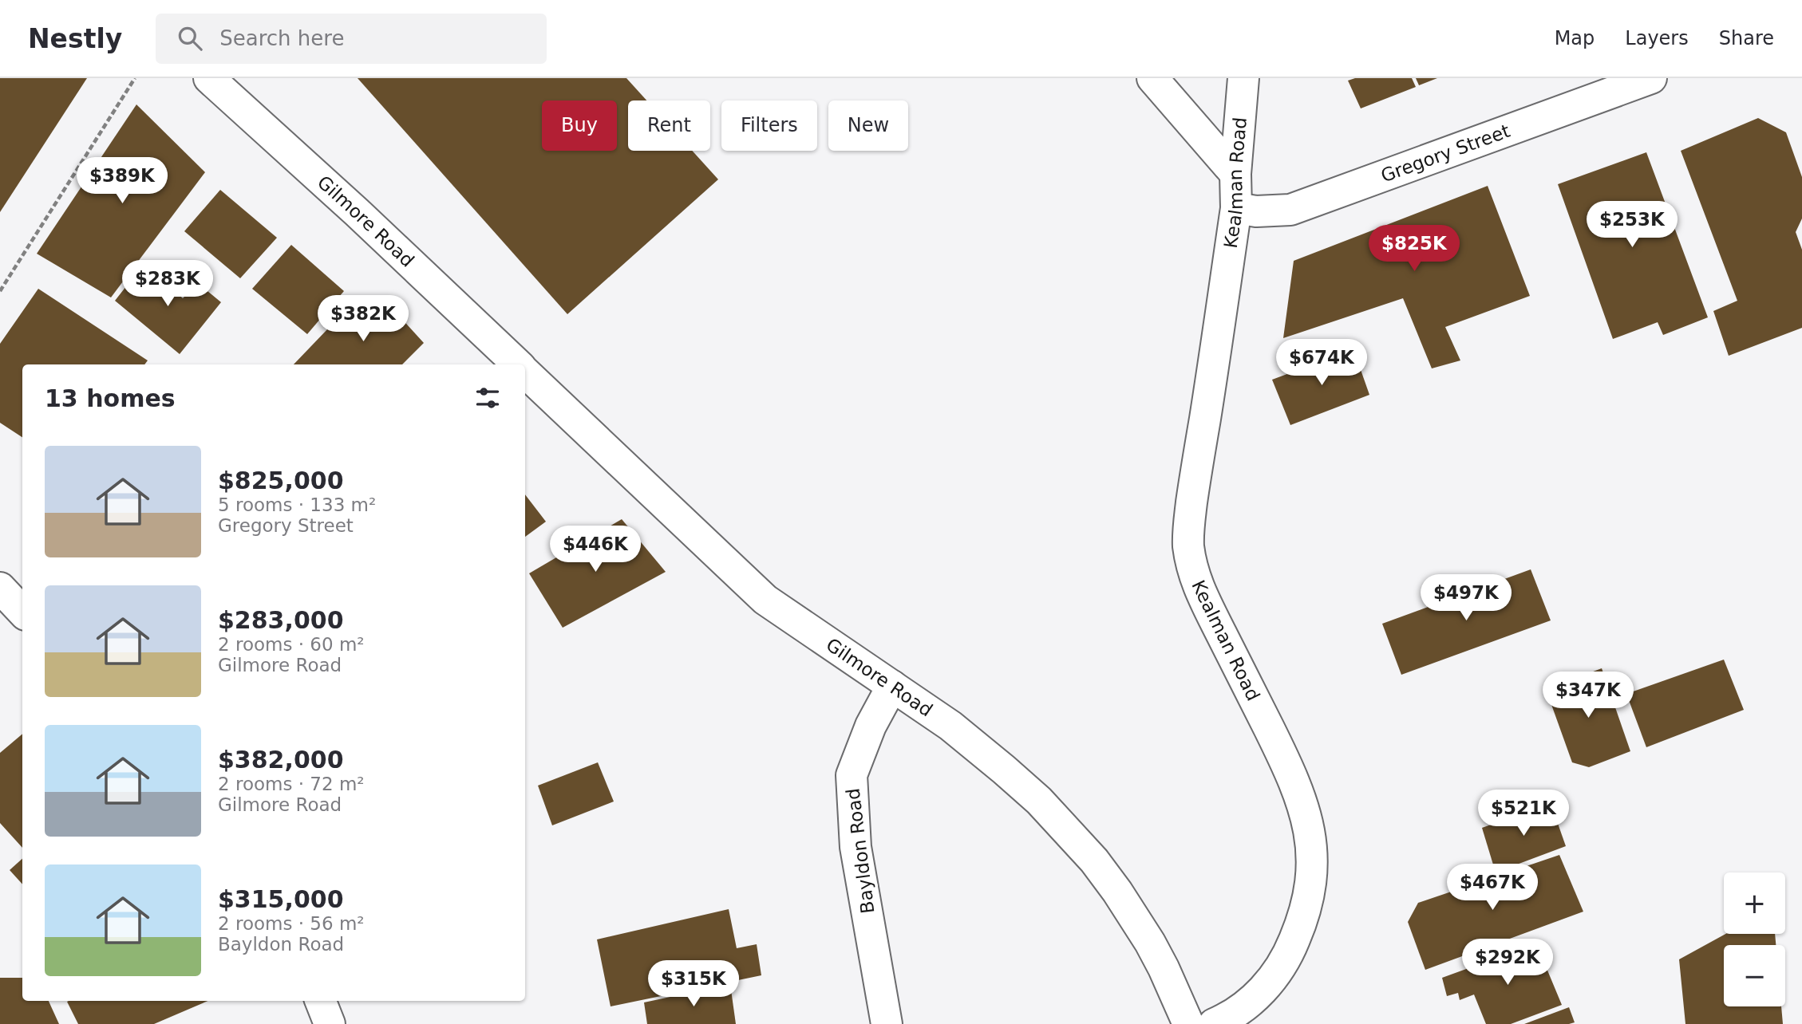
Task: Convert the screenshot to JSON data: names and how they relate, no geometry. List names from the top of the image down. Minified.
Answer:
{"streets":{"street":["Gregory Street","Kealman Road","Gilmore Road","Bayldon Road"]},"crossings":[["Gregory Street","Kealman Road"],["Gilmore Road","Bayldon Road"]],"page":{"header":"Nestly","search":"Search here","nav":["Map","Layers","Share"],"chip":["Buy","Rent","Filters","New"],"price":["$389K","$253K","$825K","$283K","$382K","$674K","$446K","$497K","$347K","$521K","$467K","$292K","$315K"],"heading":"13 homes","list":[{"name":"$825,000","note":"5 rooms · 133 m² · Gregory Street"},{"name":"$283,000","note":"2 rooms · 60 m² · Gilmore Road"},{"name":"$382,000","note":"2 rooms · 72 m² · Gilmore Road"},{"name":"$315,000","note":"2 rooms · 56 m² · Bayldon Road"}],"map_buttons":["+","−"]}}
